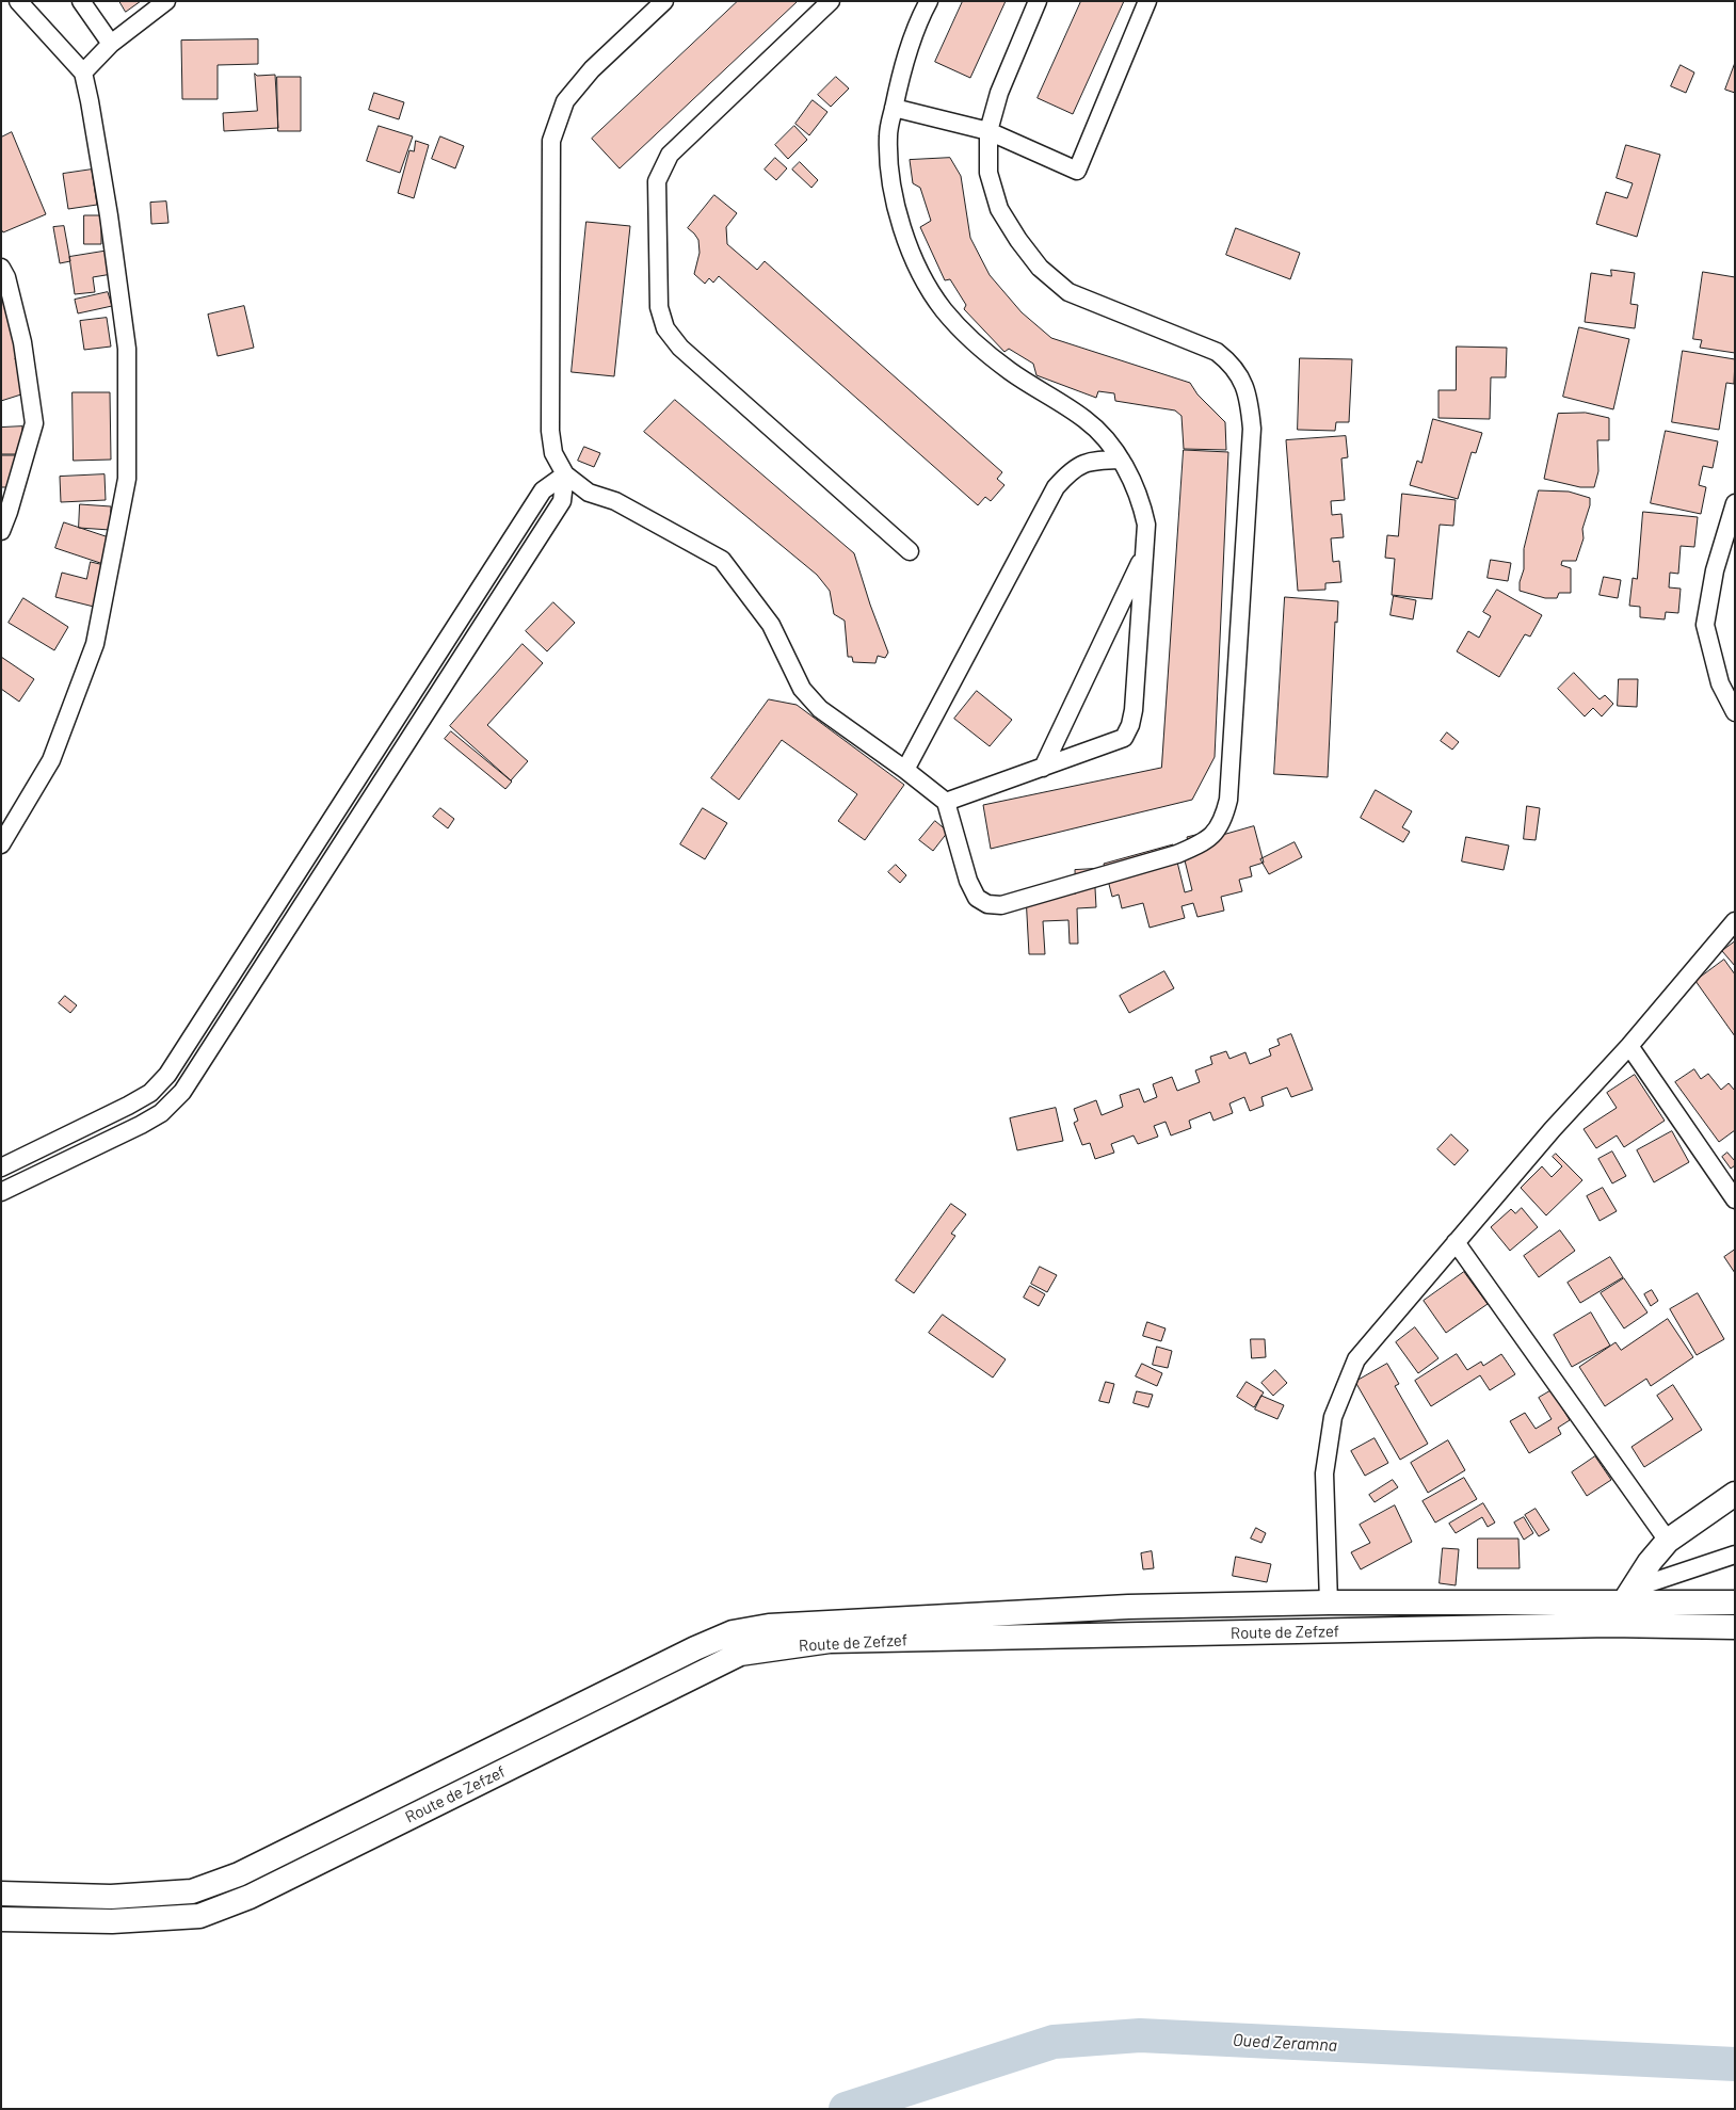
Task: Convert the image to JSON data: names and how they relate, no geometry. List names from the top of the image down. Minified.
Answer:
{"streets":{"main road":["Route de Zefzef"]},"water":["Oued Zeramna"]}
